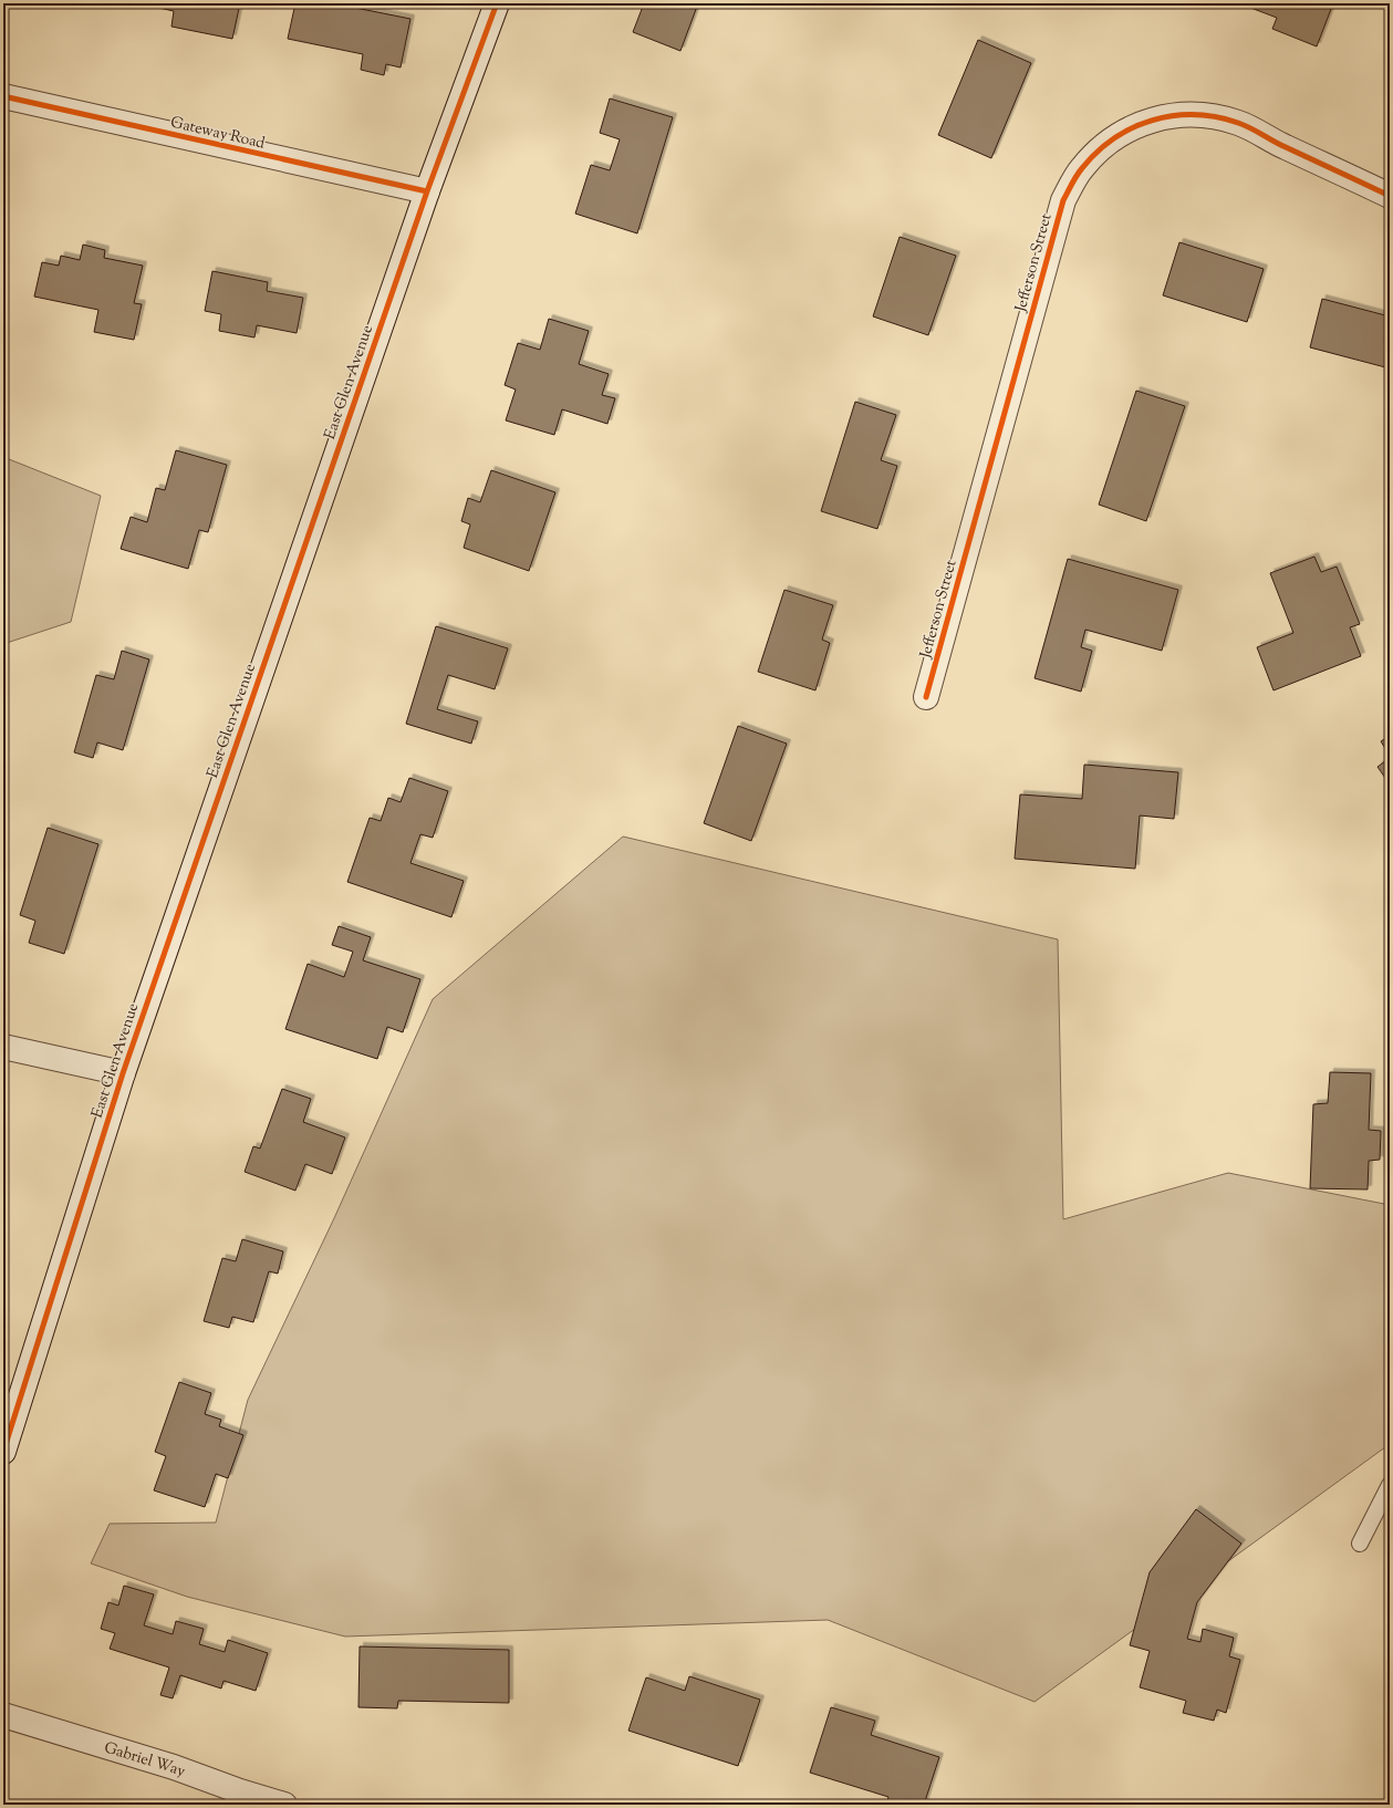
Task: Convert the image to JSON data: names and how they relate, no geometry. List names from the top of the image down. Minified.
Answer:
{"streets":{"street":["Gateway Road","Jefferson Street","East Glen Avenue","Gabriel Way"]},"crossings":[["Gateway Road","East Glen Avenue"]]}
